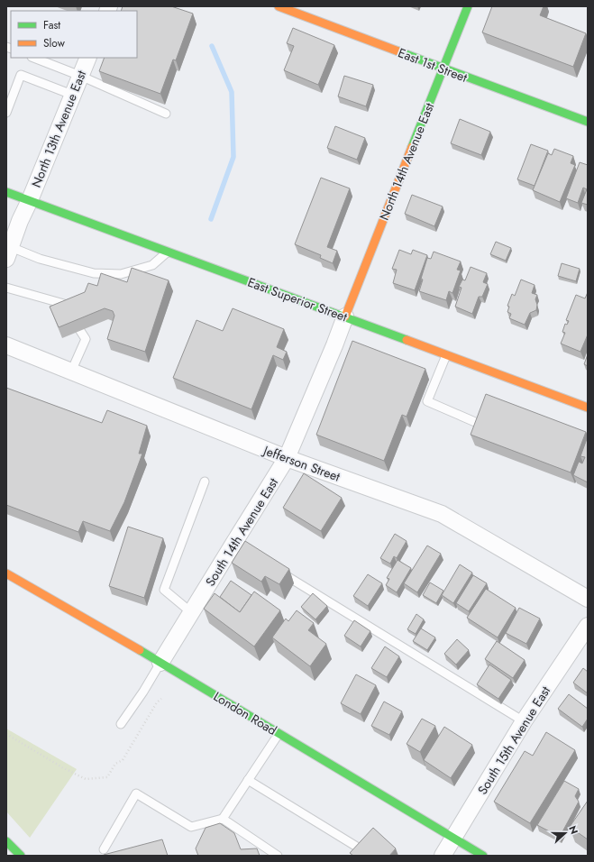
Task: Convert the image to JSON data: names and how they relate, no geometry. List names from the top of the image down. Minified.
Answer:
{"streets":{"main road":["East 1st Street","North 14th Avenue East","East Superior Street","London Road"],"street":["North 13th Avenue East","Jefferson Street","South 14th Avenue East","South 15th Avenue East"]},"crossings":[["East 1st Street","North 14th Avenue East"],["North 13th Avenue East","East Superior Street"],["North 14th Avenue East","East Superior Street"],["North 14th Avenue East","South 14th Avenue East"],["East Superior Street","South 14th Avenue East"],["Jefferson Street","South 14th Avenue East"],["South 14th Avenue East","London Road"],["London Road","South 15th Avenue East"]],"legend":["Fast","Slow"],"north":"right"}
